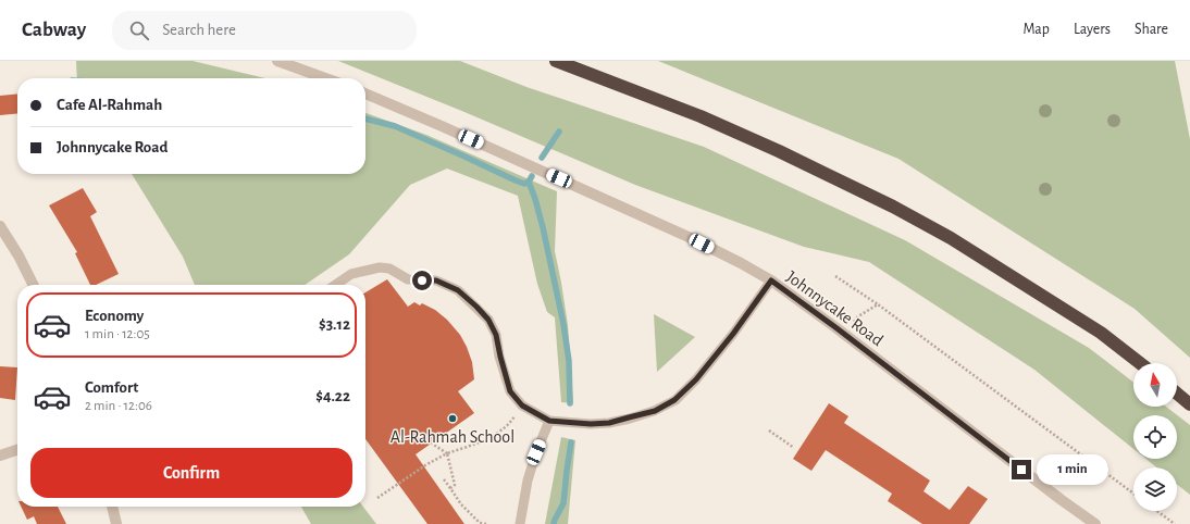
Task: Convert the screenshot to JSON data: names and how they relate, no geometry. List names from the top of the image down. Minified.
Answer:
{"streets":{"street":["Johnnycake Road"]},"places":["Al-Rahmah School"],"north":"top","page":{"header":"Cabway","search":"Search here","nav":["Map","Layers","Share"],"banner":["Cafe Al-Rahmah","Johnnycake Road"],"list":[{"name":"Economy","note":"1 min · 12:05","value":"$3.12"},{"name":"Comfort","note":"2 min · 12:06","value":"$4.22"}],"buttons":"Confirm","bubble":"1 min"}}
